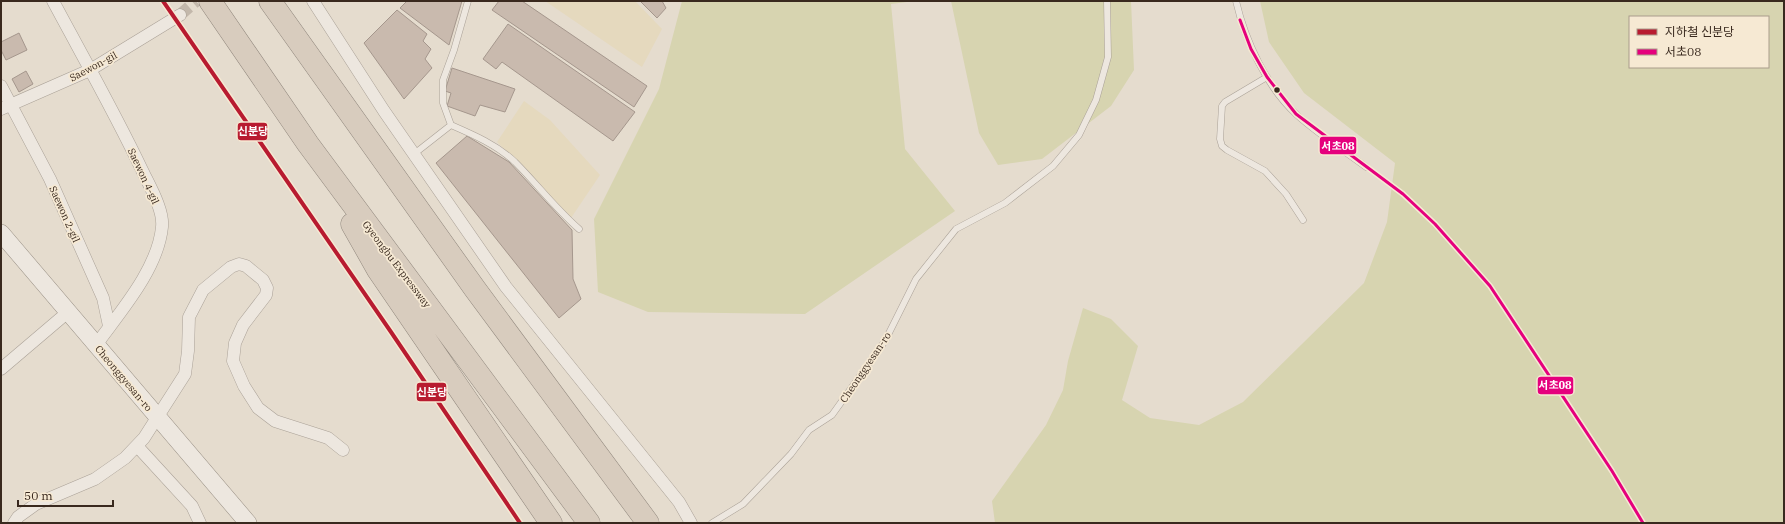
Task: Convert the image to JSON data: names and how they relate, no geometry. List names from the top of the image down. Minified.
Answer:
{"streets":{"highway":["Gyeongbu Expressway"],"main road":["Cheonggyesan-ro"],"street":["Saewon-gil","Saewon 4-gil","Saewon 2-gil"]},"crossings":[["Saewon-gil","Saewon 4-gil"],["Saewon-gil","Saewon 2-gil"],["Saewon 4-gil","Saewon 2-gil"],["Saewon 4-gil","Cheonggyesan-ro"]],"lines":["metro line 신분당","transit line 서초08"],"legend":["지하철 신분당","서초08"],"scale_bar":"50 m"}
